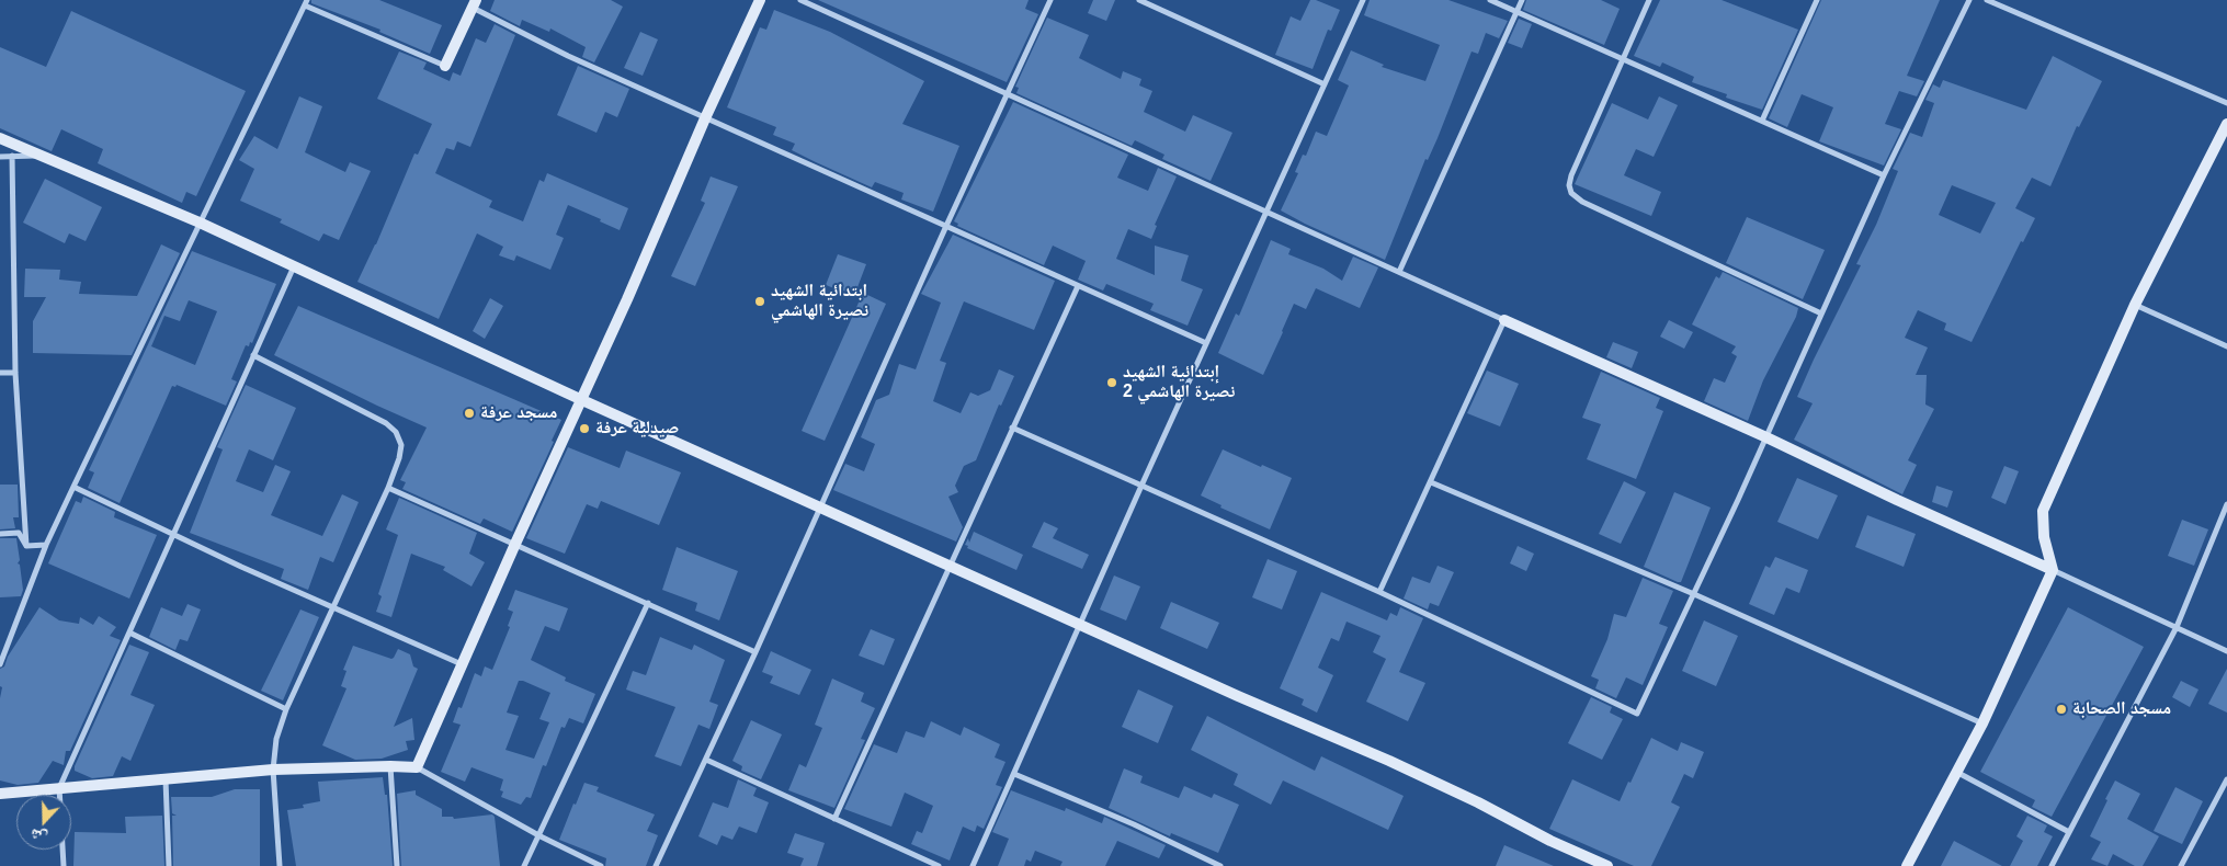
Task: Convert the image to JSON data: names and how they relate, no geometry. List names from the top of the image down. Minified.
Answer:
{"places":["ابتدائية الشهيد نصيرة الهاشمي","إبتدائية الشهيد نصيرة الهاشمي 2","مسجد عرفة","صيدلية عرفة","مسجد الصحابة"],"north":"bottom"}
